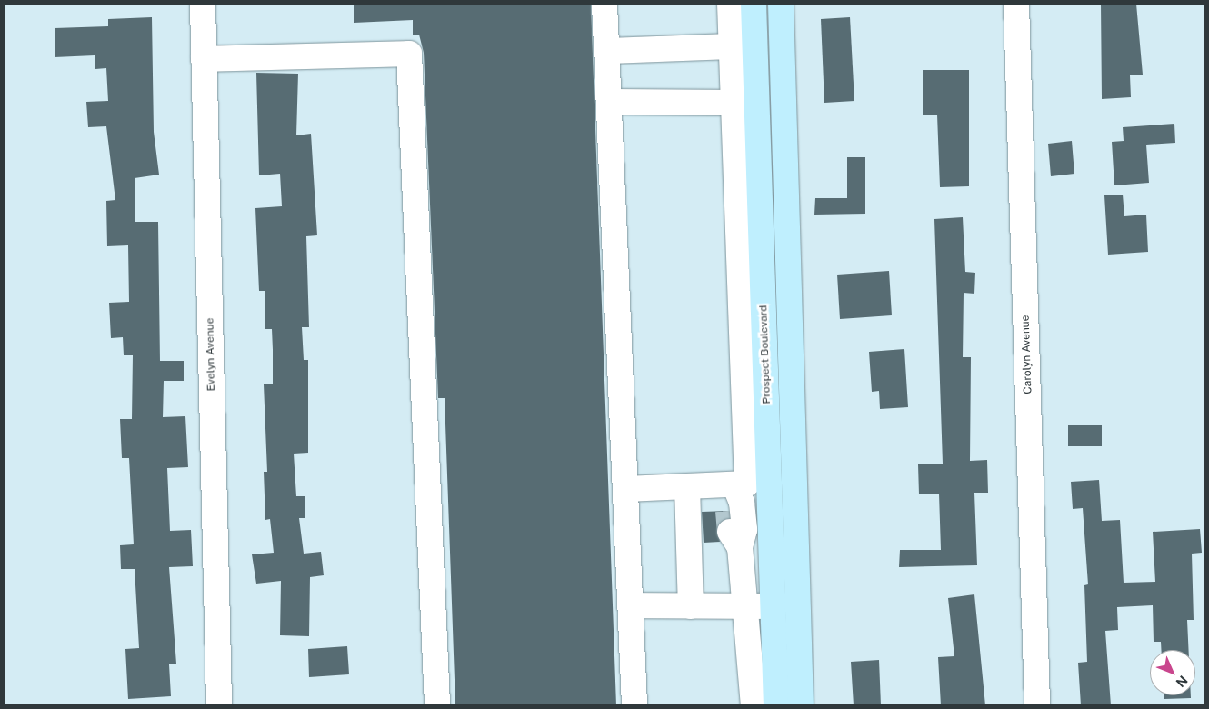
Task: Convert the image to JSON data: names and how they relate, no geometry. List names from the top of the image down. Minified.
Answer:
{"streets":{"main road":["Prospect Boulevard"],"street":["Evelyn Avenue","Carolyn Avenue"]},"north":"bottom right"}
